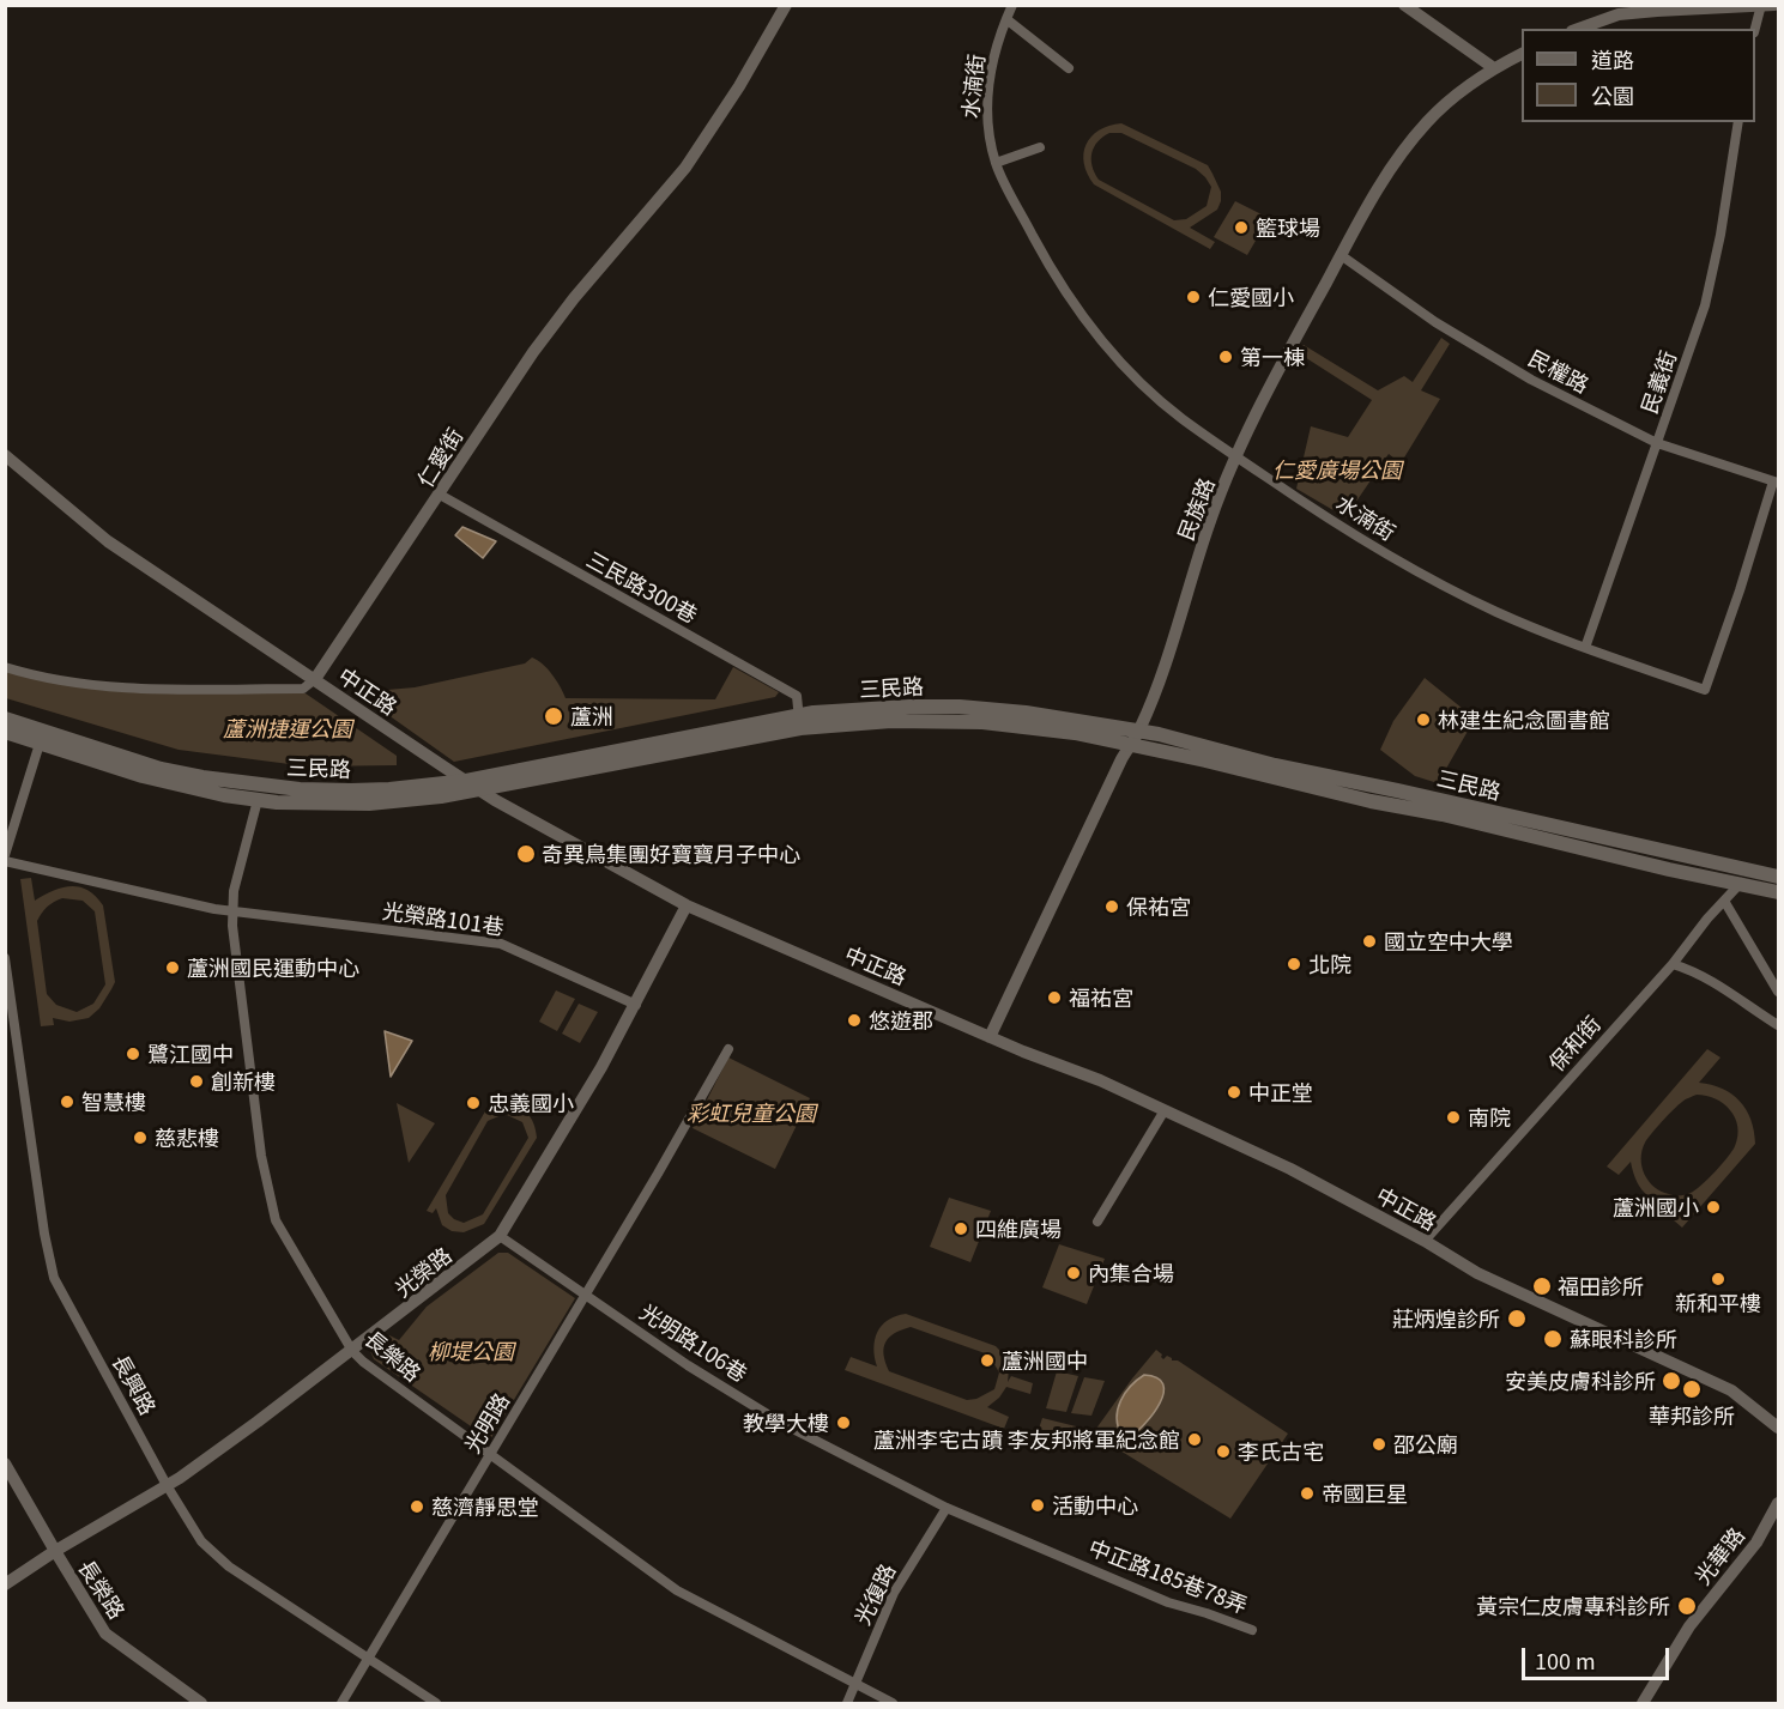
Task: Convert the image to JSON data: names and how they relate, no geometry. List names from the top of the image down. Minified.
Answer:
{"streets":{"main road":["三民路"],"street":["水湳街","民權路","民義街","仁愛街","民族路","三民路300巷","中正路","光榮路101巷","保和街","光榮路","光明路106巷","長樂路","長興路","光明路","光華路","中正路185巷78弄","長榮路","光復路"]},"crossings":[["水湳街","民權路"],["水湳街","民義街"],["水湳街","民族路"],["民權路","民義街"],["民權路","民族路"],["仁愛街","三民路300巷"],["仁愛街","中正路"],["民族路","三民路"],["民族路","中正路"],["三民路300巷","三民路"],["三民路","中正路"],["三民路","保和街"],["三民路","長樂路"],["中正路","保和街"],["中正路","光榮路"],["光榮路101巷","光榮路"],["光榮路101巷","長樂路"],["光榮路","光明路106巷"],["光榮路","長樂路"],["光榮路","長興路"],["光榮路","長榮路"],["光明路106巷","光明路"],["光明路106巷","中正路185巷78弄"],["光明路106巷","光復路"],["長樂路","光明路"],["長樂路","光復路"],["長興路","光明路"],["中正路185巷78弄","光復路"]],"parks":["仁愛廣場公園","蘆洲捷運公園","彩虹兒童公園","柳堤公園"],"places":["籃球場","仁愛國小","第一棟","蘆洲","林建生紀念圖書館","奇異鳥集團好寶寶月子中心","保祐宮","國立空中大學","北院","蘆洲國民運動中心","福祐宮","悠遊郡","鷺江國中","創新樓","中正堂","智慧樓","忠義國小","南院","慈悲樓","蘆洲國小","四維廣場","內集合場","新和平樓","福田診所","莊炳煌診所","蘇眼科診所","蘆洲國中","安美皮膚科診所","華邦診所","教學大樓","蘆洲李宅古蹟 李友邦將軍紀念館","邵公廟","李氏古宅","帝國巨星","活動中心","慈濟靜思堂","黃宗仁皮膚專科診所"],"legend":["道路","公園"],"scale_bar":"100 m"}
